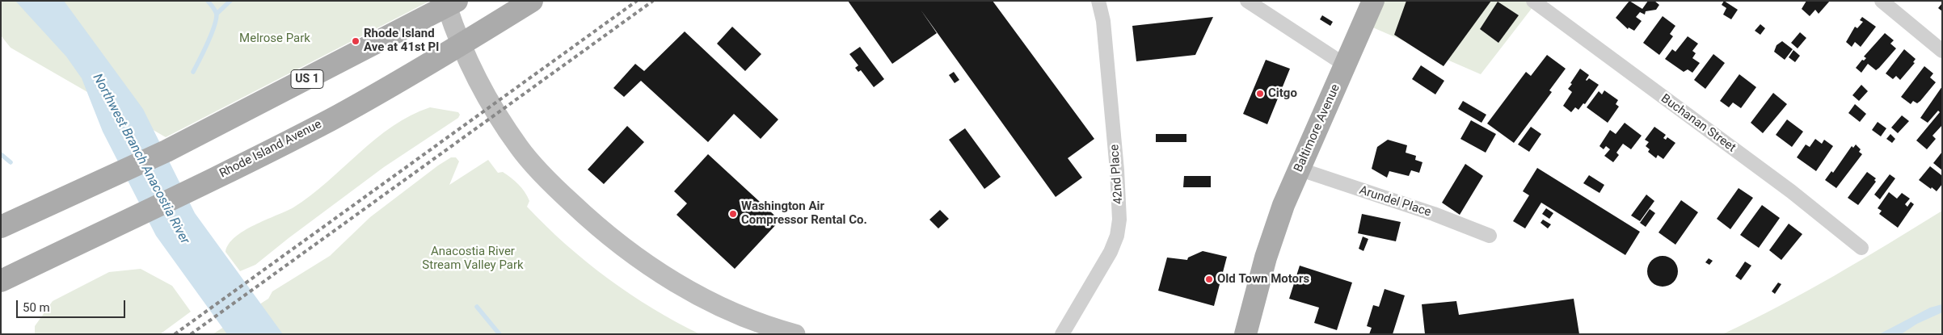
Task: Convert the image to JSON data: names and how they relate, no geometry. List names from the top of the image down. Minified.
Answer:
{"streets":{"main road":["US 1","Baltimore Avenue","Rhode Island Avenue"],"street":["Buchanan Street","42nd Place","Arundel Place"]},"crossings":[["Baltimore Avenue","Arundel Place"]],"water":["Northwest Branch Anacostia River"],"parks":["Melrose Park","Anacostia River Stream Valley Park"],"places":["Rhode Island Ave at 41st Pl","Citgo","Washington Air Compressor Rental Co.","Old Town Motors"],"scale_bar":"50 m"}
